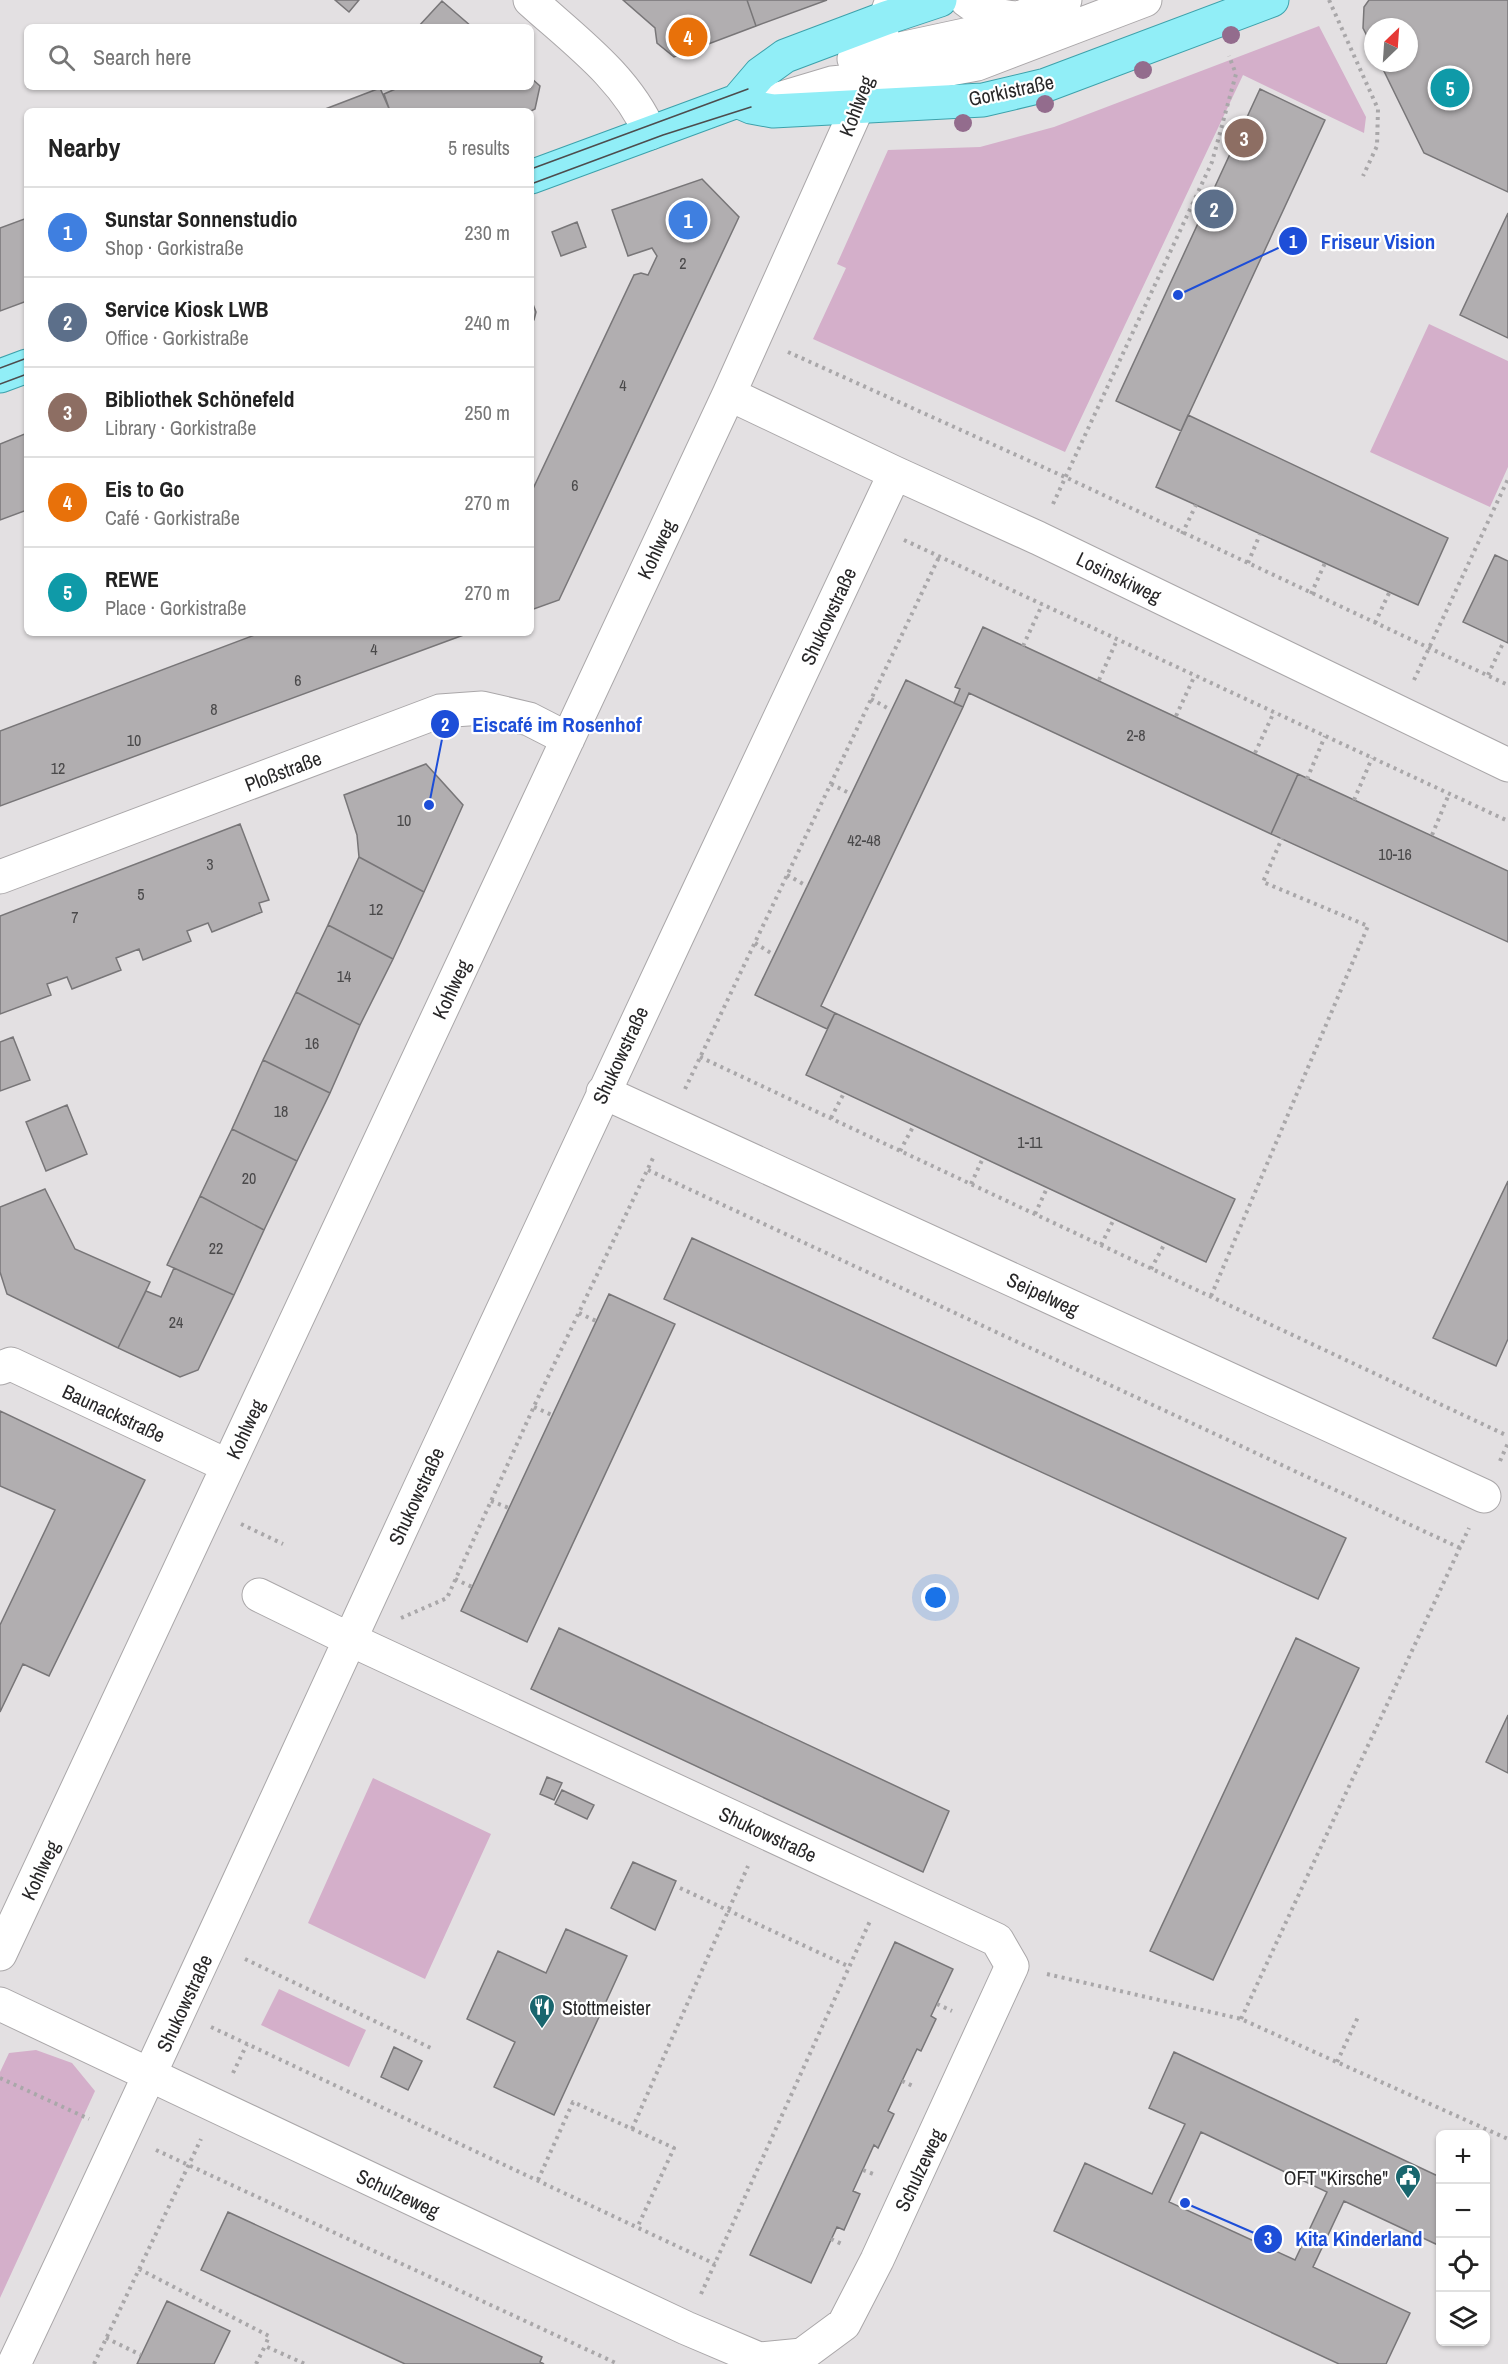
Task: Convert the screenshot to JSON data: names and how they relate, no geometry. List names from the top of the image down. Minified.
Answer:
{"streets":{"main road":["Gorkistraße"],"street":["Kohlweg","Losinskiweg","Shukowstraße","Ploßstraße","Seipelweg","Baunackstraße","Schulzeweg"]},"crossings":[["Gorkistraße","Kohlweg"],["Kohlweg","Losinskiweg"],["Kohlweg","Ploßstraße"],["Kohlweg","Baunackstraße"],["Losinskiweg","Shukowstraße"],["Shukowstraße","Seipelweg"],["Shukowstraße","Schulzeweg"]],"places":{"other":["Friseur Vision","Eiscafé im Rosenhof","Kita Kinderland"],"restaurant":["Stottmeister"],"public building":["OFT \"Kirsche\""]},"house_numbers":["2","4","6","4","6","8","2-8","10","12","10","42-48","10-16","3","5","12","7","14","16","18","1-11","20","22","24"],"north":"top right","page":{"pins":["4","5","3","2","1"],"search":"Search here","heading":["Nearby","5 results"],"list":[{"mark":"1","name":"Sunstar Sonnenstudio","note":"Shop · Gorkistraße","value":"230 m"},{"mark":"2","name":"Service Kiosk LWB","note":"Office · Gorkistraße","value":"240 m"},{"mark":"3","name":"Bibliothek Schönefeld","note":"Library · Gorkistraße","value":"250 m"},{"mark":"4","name":"Eis to Go","note":"Café · Gorkistraße","value":"270 m"},{"mark":"5","name":"REWE","note":"Place · Gorkistraße","value":"270 m"}],"map_buttons":["+","−"]}}
